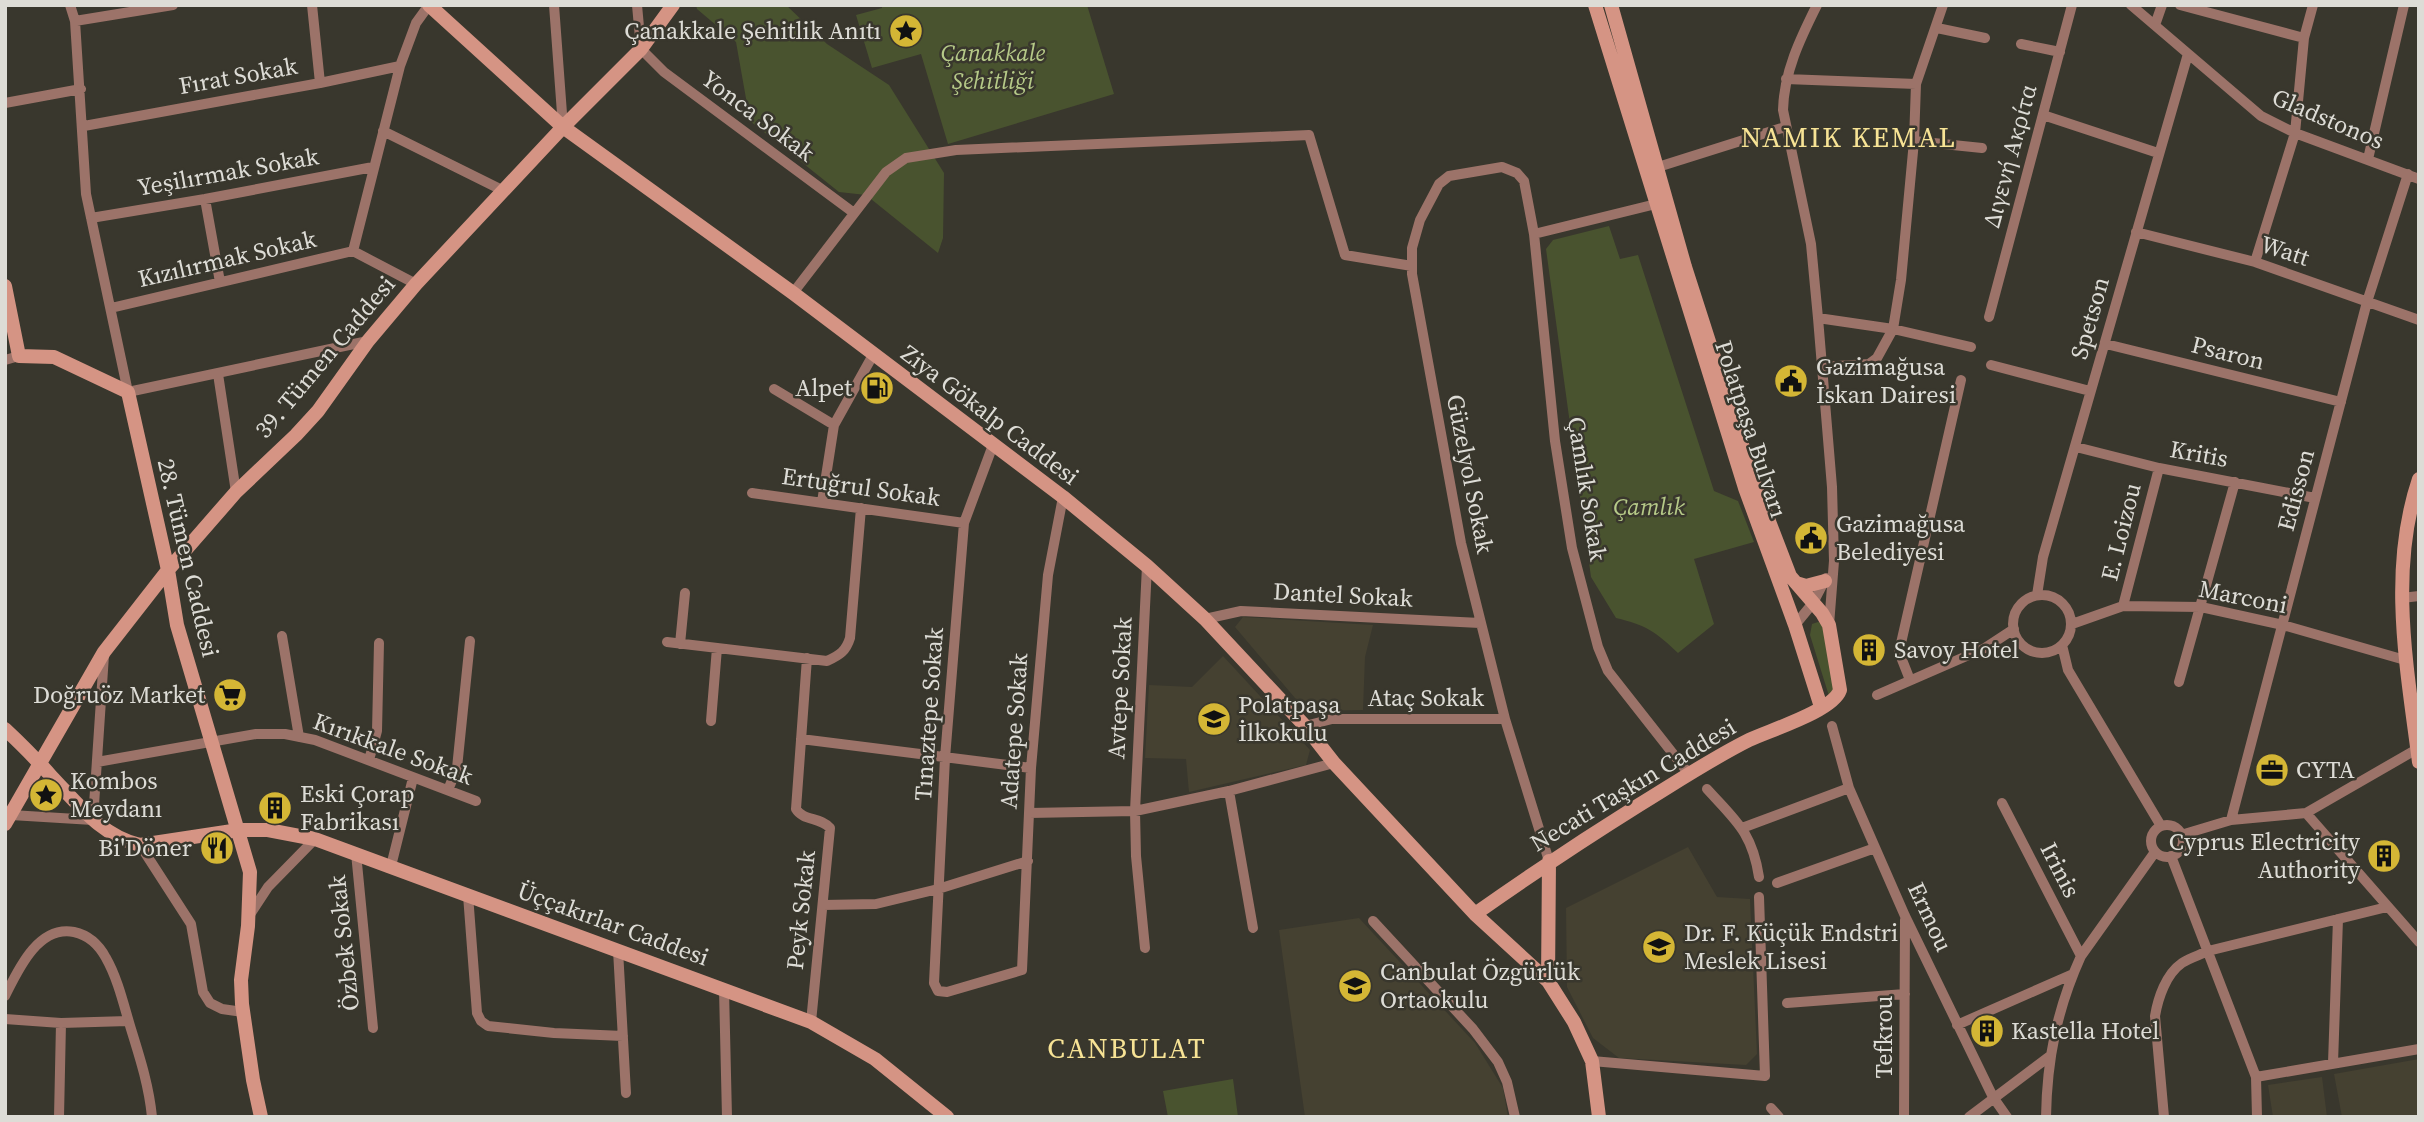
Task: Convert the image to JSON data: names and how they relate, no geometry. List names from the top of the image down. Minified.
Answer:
{"streets":{"main road":["39. Tümen Caddesi","Ziya Gökalp Caddesi","Polatpaşa Bulvarı","28. Tümen Caddesi","Necati Taşkın Caddesi","Üççakırlar Caddesi"],"street":["Fırat Sokak","Yonca Sokak","Gladstonos","Διγενή Ακρίτα","Yeşilırmak Sokak","Watt","Kızılırmak Sokak","Spetson","Psaron","Kritis","Güzelyol Sokak","Ertuğrul Sokak","Çamlık Sokak","Edisson","E. Loizou","Dantel Sokak","Marconi","Avtepe Sokak","Ataç Sokak","Tınaztepe Sokak","Adatepe Sokak","Kırıkkale Sokak","Irinis","Peyk Sokak","Ermou","Özbek Sokak","Tefkrou"]},"crossings":[["Fırat Sokak","28. Tümen Caddesi"],["Yonca Sokak","39. Tümen Caddesi"],["Gladstonos","Spetson"],["Gladstonos","Edisson"],["Yeşilırmak Sokak","28. Tümen Caddesi"],["Watt","Spetson"],["Watt","Edisson"],["Kızılırmak Sokak","28. Tümen Caddesi"],["Spetson","Psaron"],["Spetson","Kritis"],["Spetson","Marconi"],["Psaron","Edisson"],["39. Tümen Caddesi","Ziya Gökalp Caddesi"],["39. Tümen Caddesi","28. Tümen Caddesi"],["Ziya Gökalp Caddesi","Dantel Sokak"],["Ziya Gökalp Caddesi","Avtepe Sokak"],["Ziya Gökalp Caddesi","Ataç Sokak"],["Ziya Gökalp Caddesi","Tınaztepe Sokak"],["Ziya Gökalp Caddesi","Adatepe Sokak"],["Ziya Gökalp Caddesi","Necati Taşkın Caddesi"],["Polatpaşa Bulvarı","Necati Taşkın Caddesi"],["Kritis","Edisson"],["Kritis","E. Loizou"],["Güzelyol Sokak","Çamlık Sokak"],["Güzelyol Sokak","Dantel Sokak"],["Güzelyol Sokak","Ataç Sokak"],["Güzelyol Sokak","Necati Taşkın Caddesi"],["Ertuğrul Sokak","Tınaztepe Sokak"],["Çamlık Sokak","Necati Taşkın Caddesi"],["Edisson","Marconi"],["E. Loizou","Marconi"],["28. Tümen Caddesi","Kırıkkale Sokak"],["28. Tümen Caddesi","Üççakırlar Caddesi"],["Tınaztepe Sokak","Adatepe Sokak"],["Peyk Sokak","Üççakırlar Caddesi"],["Ermou","Tefkrou"],["Üççakırlar Caddesi","Özbek Sokak"]],"districts":["NAMIK KEMAL","CANBULAT"],"parks":["Çanakkale Şehitliği","Çamlık"],"places":{"place":["Çanakkale Şehitlik Anıtı","Kombos Meydanı"],"public building":["Gazimağusa İskan Dairesi","Gazimağusa Belediyesi"],"fuel station":["Alpet"],"building":["Savoy Hotel","Eski Çorap Fabrikası","Cyprus Electricity Authority","Kastella Hotel"],"supermarket":["Doğruöz Market"],"school or university":["Polatpaşa İlkokulu","Dr. F. Küçük Endstri Meslek Lisesi","Canbulat Özgürlük Ortaokulu"],"office":["CYTA"],"restaurant":["Bi'Döner"]}}
